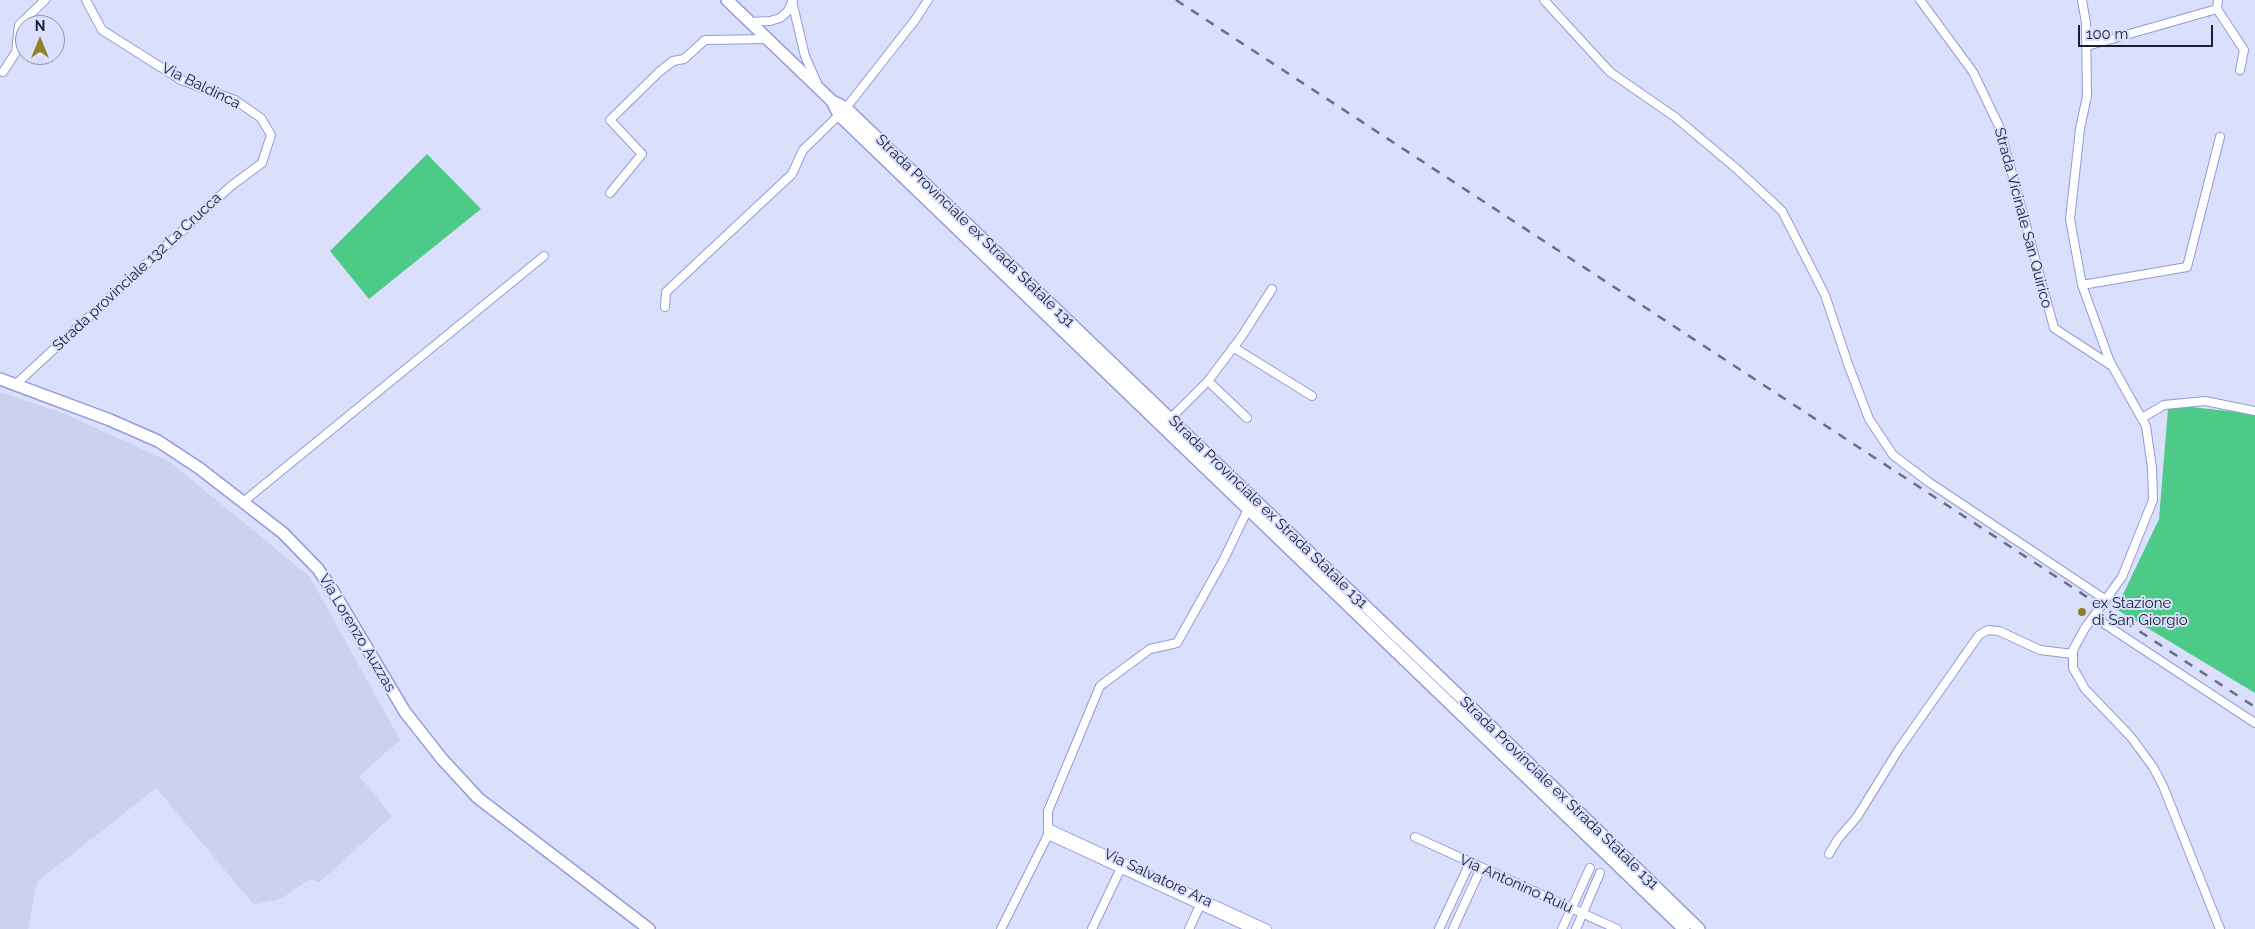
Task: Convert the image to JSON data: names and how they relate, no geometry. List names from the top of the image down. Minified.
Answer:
{"streets":{"main road":["Strada Provinciale ex Strada Statale 131","Via Lorenzo Auzzas"],"street":["Via Baldinca","Strada Vicinale San Quirico","Strada provinciale 132 La Crucca","Via Salvatore Ara","Via Antonino Ruiu"]},"crossings":[["Via Baldinca","Strada provinciale 132 La Crucca"],["Strada provinciale 132 La Crucca","Via Lorenzo Auzzas"]],"places":["ex Stazione di San Giorgio"],"scale_bar":"100 m","north":"top"}
